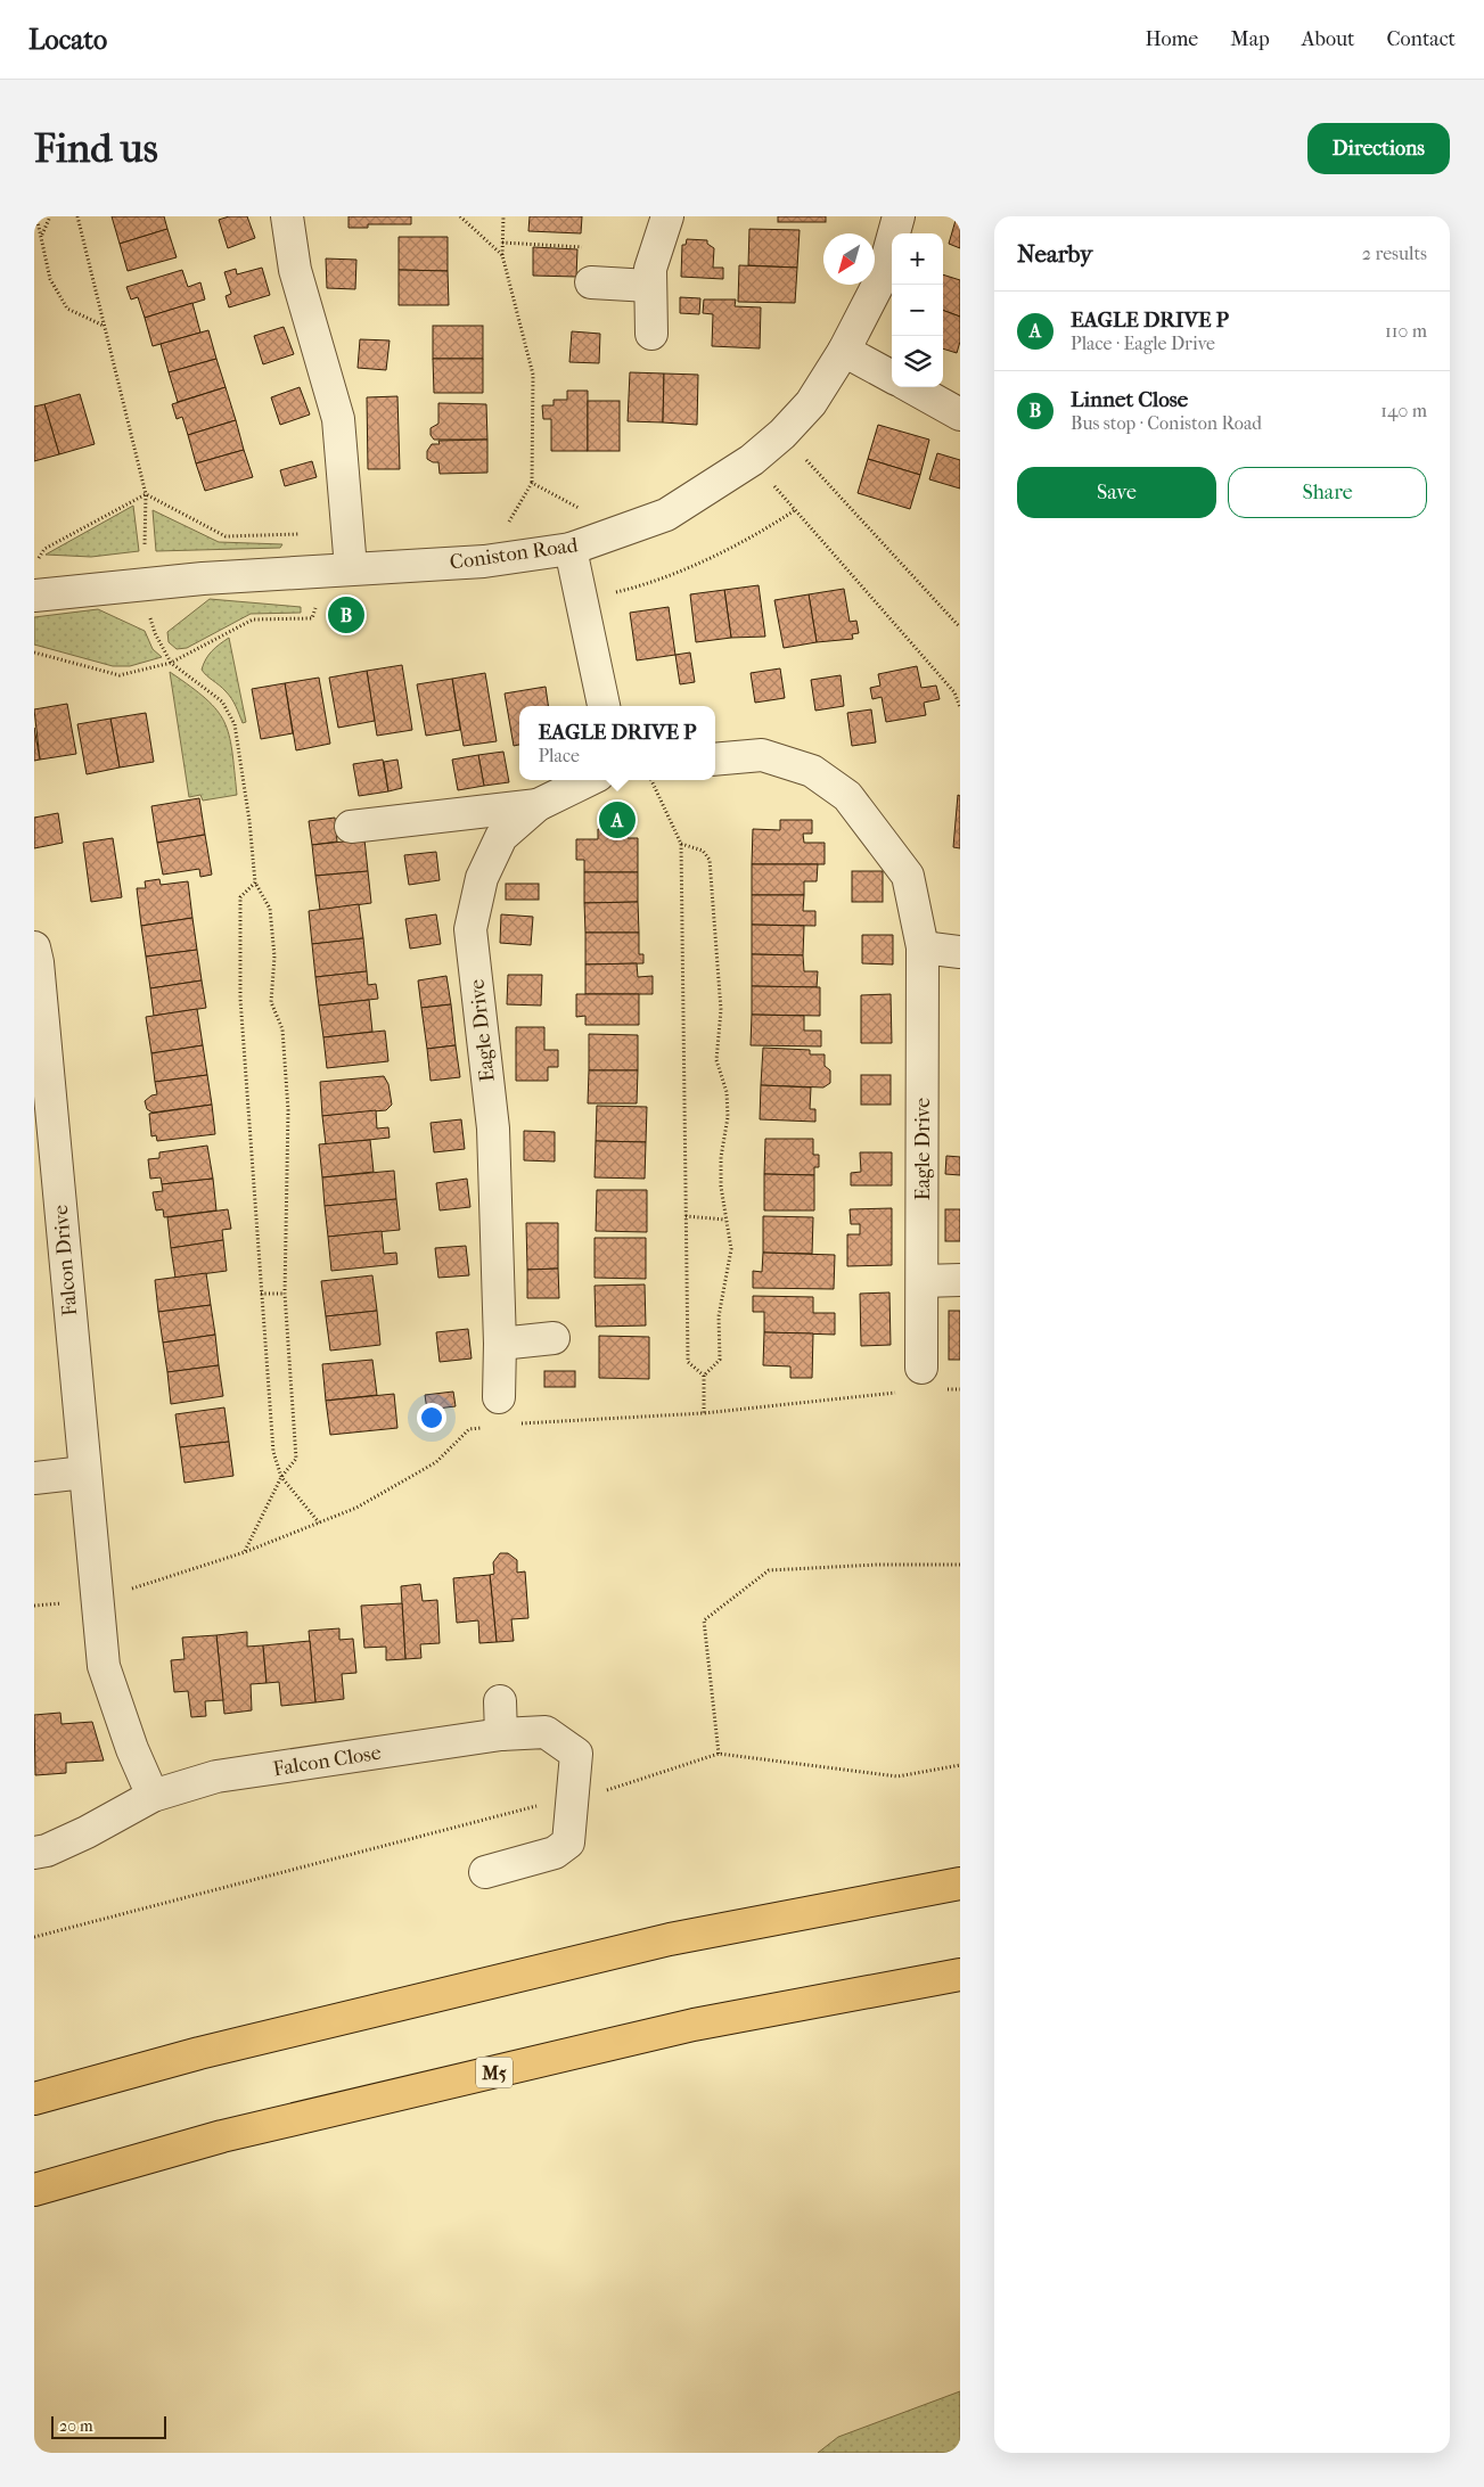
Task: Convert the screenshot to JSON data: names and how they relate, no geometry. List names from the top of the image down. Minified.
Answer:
{"streets":{"highway":["M5"],"street":["Coniston Road","Eagle Drive","Falcon Drive","Falcon Close"]},"scale_bar":"20 m","north":"bottom left","page":{"header":"Locato","nav":["Home","Map","About","Contact"],"buttons":["Directions",["Save","Share"]],"title":"Find us","heading":["Nearby","2 results"],"map_buttons":["+","−"],"list":[{"mark":"A","name":"EAGLE DRIVE P","note":"Place · Eagle Drive","value":"110 m"},{"mark":"B","name":"Linnet Close","note":"Bus stop · Coniston Road","value":"140 m"}],"pins":["B","A"],"popup":["EAGLE DRIVE P","Place"],"scale":"20 m"}}
